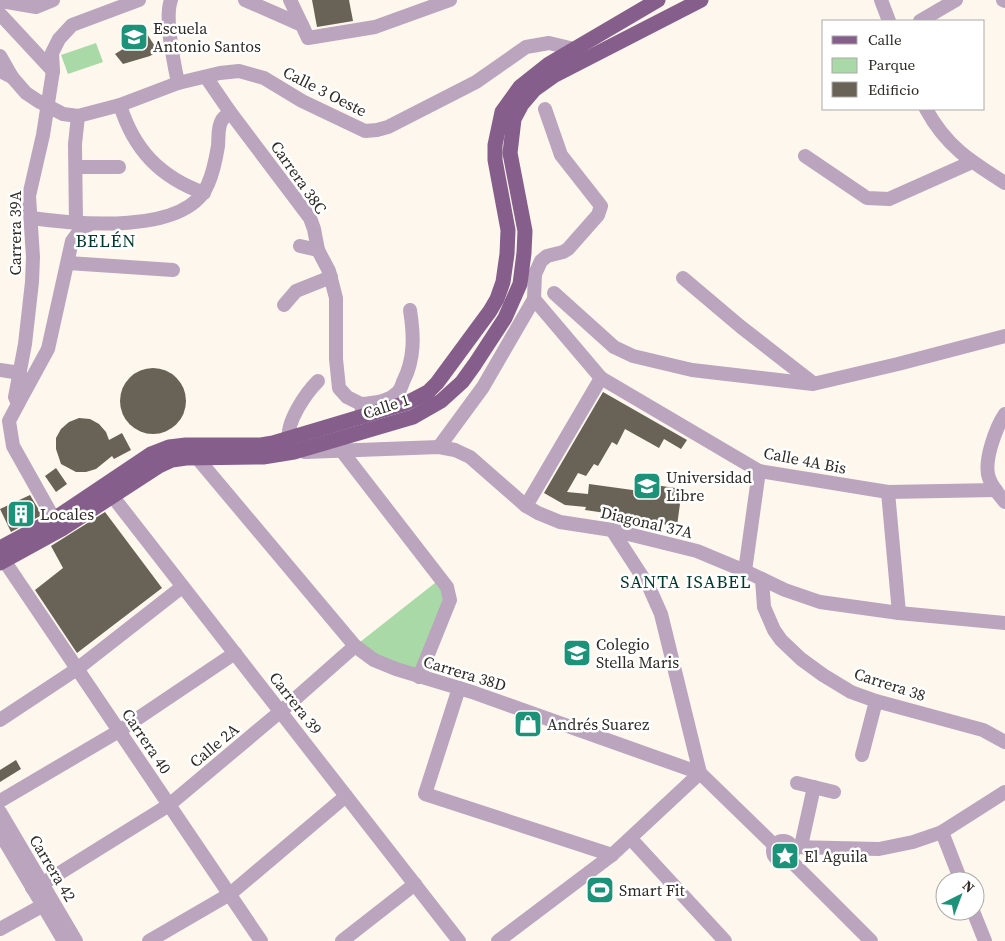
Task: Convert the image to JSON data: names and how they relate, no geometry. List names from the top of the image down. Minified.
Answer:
{"streets":{"main road":["Calle 1"],"street":["Calle 3 Oeste","Carrera 38C","Carrera 39A","Calle 4A Bis","Diagonal 37A","Carrera 38D","Carrera 38","Carrera 39","Carrera 40","Calle 2A","Carrera 42"]},"crossings":[["Calle 3 Oeste","Carrera 38C"],["Calle 3 Oeste","Carrera 39A"],["Carrera 38C","Calle 1"],["Carrera 39A","Calle 1"],["Calle 1","Diagonal 37A"],["Calle 1","Carrera 38D"],["Calle 1","Carrera 39"],["Calle 1","Carrera 40"],["Diagonal 37A","Carrera 38"],["Carrera 38D","Calle 2A"],["Carrera 39","Calle 2A"],["Carrera 40","Calle 2A"],["Calle 2A","Carrera 42"]],"districts":["BELÉN","SANTA ISABEL"],"places":{"school or university":["Escuela Antonio Santos","Universidad Libre","Colegio Stella Maris"],"building":["Locales"],"shop":["Andrés Suarez"],"place":["El Aguila"],"sports":["Smart Fit"]},"legend":["Calle","Parque","Edificio"],"north":"top right"}
